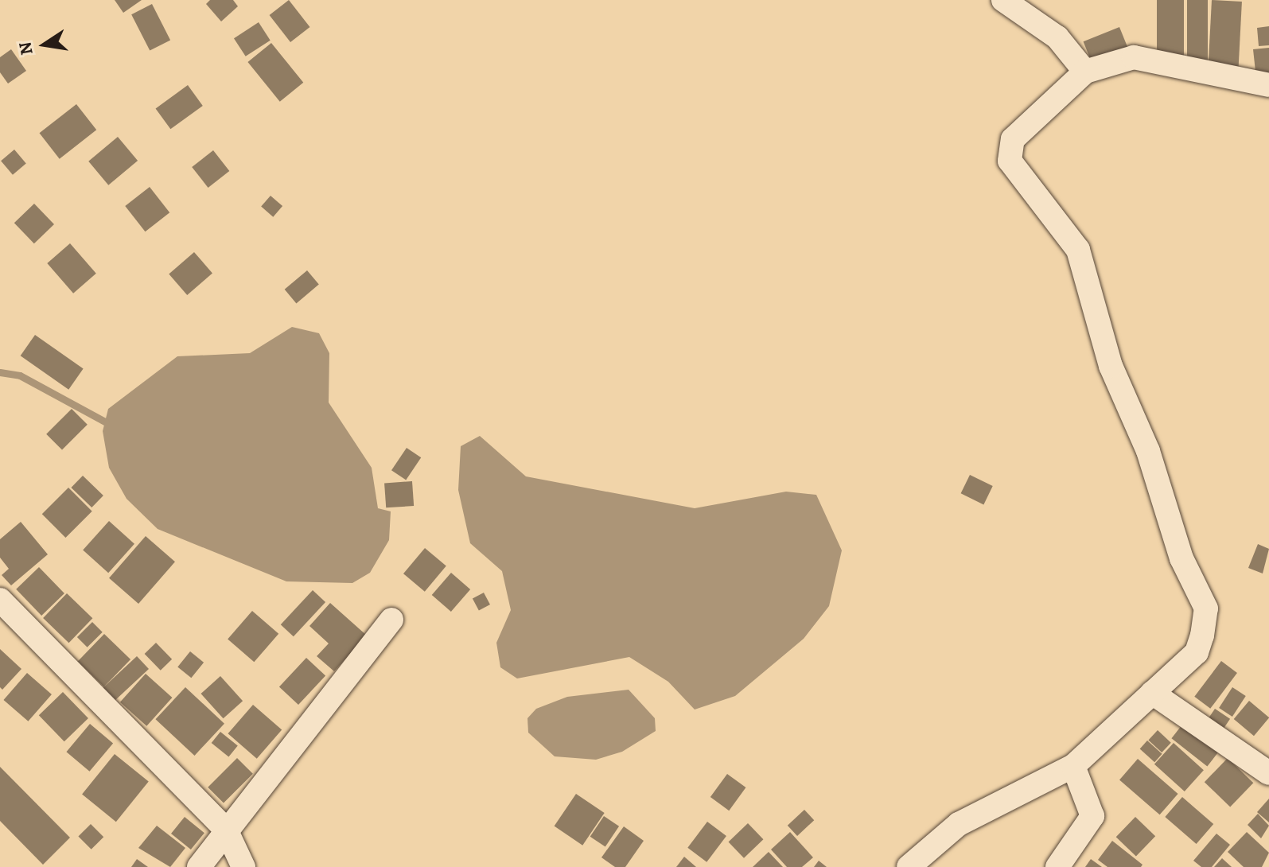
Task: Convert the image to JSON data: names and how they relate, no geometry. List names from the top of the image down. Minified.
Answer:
{"north":"left"}
